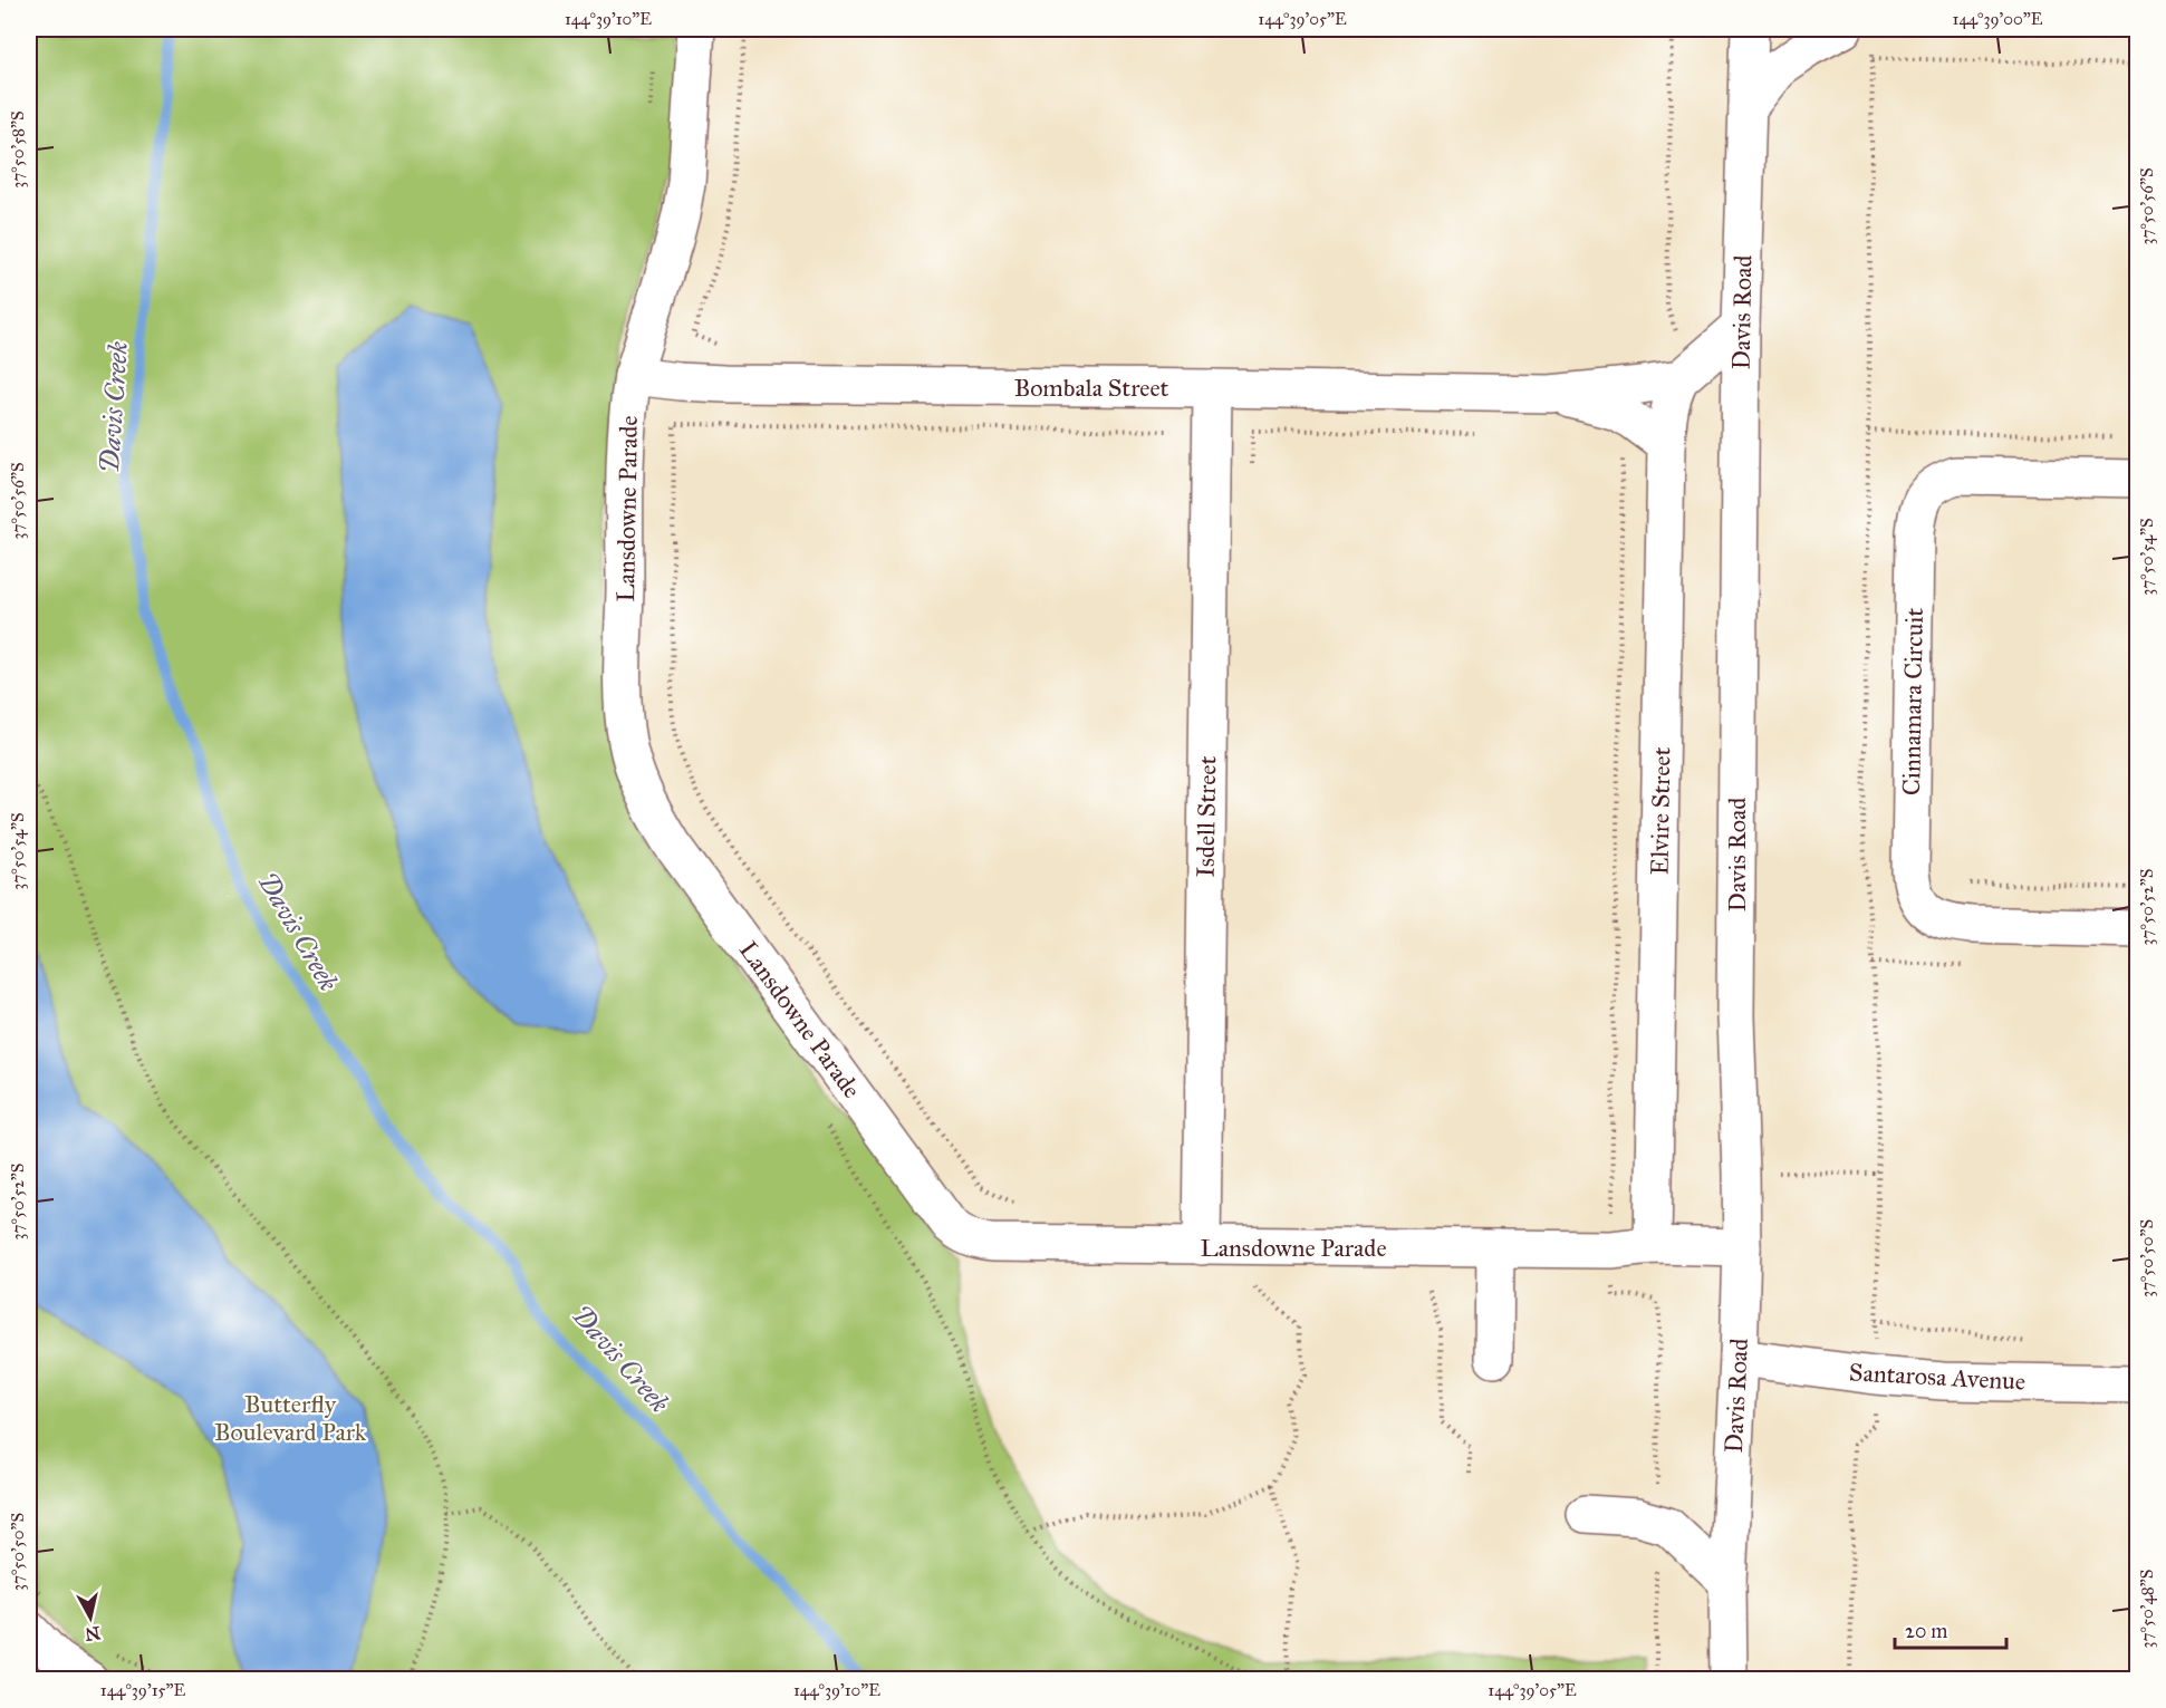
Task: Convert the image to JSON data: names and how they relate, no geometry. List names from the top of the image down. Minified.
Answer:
{"streets":{"street":["Davis Road","Bombala Street","Lansdowne Parade","Cinnamara Circuit","Elvire Street","Isdell Street","Santarosa Avenue"]},"crossings":[["Davis Road","Lansdowne Parade"],["Davis Road","Santarosa Avenue"],["Bombala Street","Lansdowne Parade"],["Bombala Street","Elvire Street"],["Bombala Street","Isdell Street"],["Lansdowne Parade","Elvire Street"],["Lansdowne Parade","Isdell Street"]],"water":["Davis Creek"],"parks":["Butterfly Boulevard Park"],"scale_bar":"20 m","north":"bottom","coordinates":["144°39'10\"E","144°39'05\"E","144°39'00\"E","37°50'58\"S","37°50'56\"S","37°50'54\"S","37°50'52\"S","37°50'50\"S","37°50'48\"S","144°39'15\"E"]}
